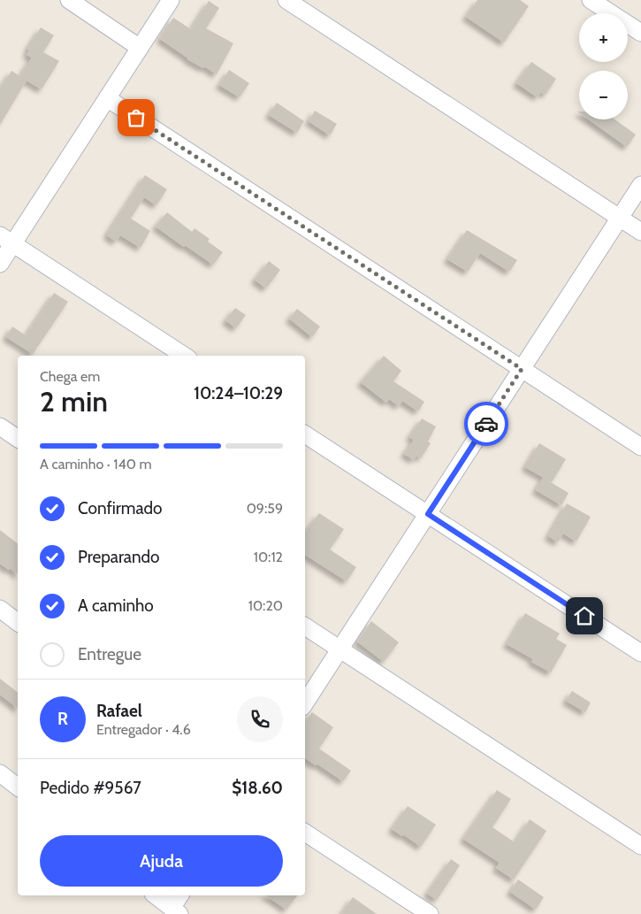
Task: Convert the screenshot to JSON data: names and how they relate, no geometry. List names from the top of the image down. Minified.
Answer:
{"page":{"map_buttons":["+","−"],"heading":["2 min","Chega em","10:24–10:29"],"panel":["Rafael","Entregador · 4.6","Pedido #9567","$18.60"],"bar":"A caminho · 140 m","list":[["Confirmado","09:59"],["Preparando","10:12"],["A caminho","10:20"],"Entregue"],"round":"R","buttons":"Ajuda"}}
